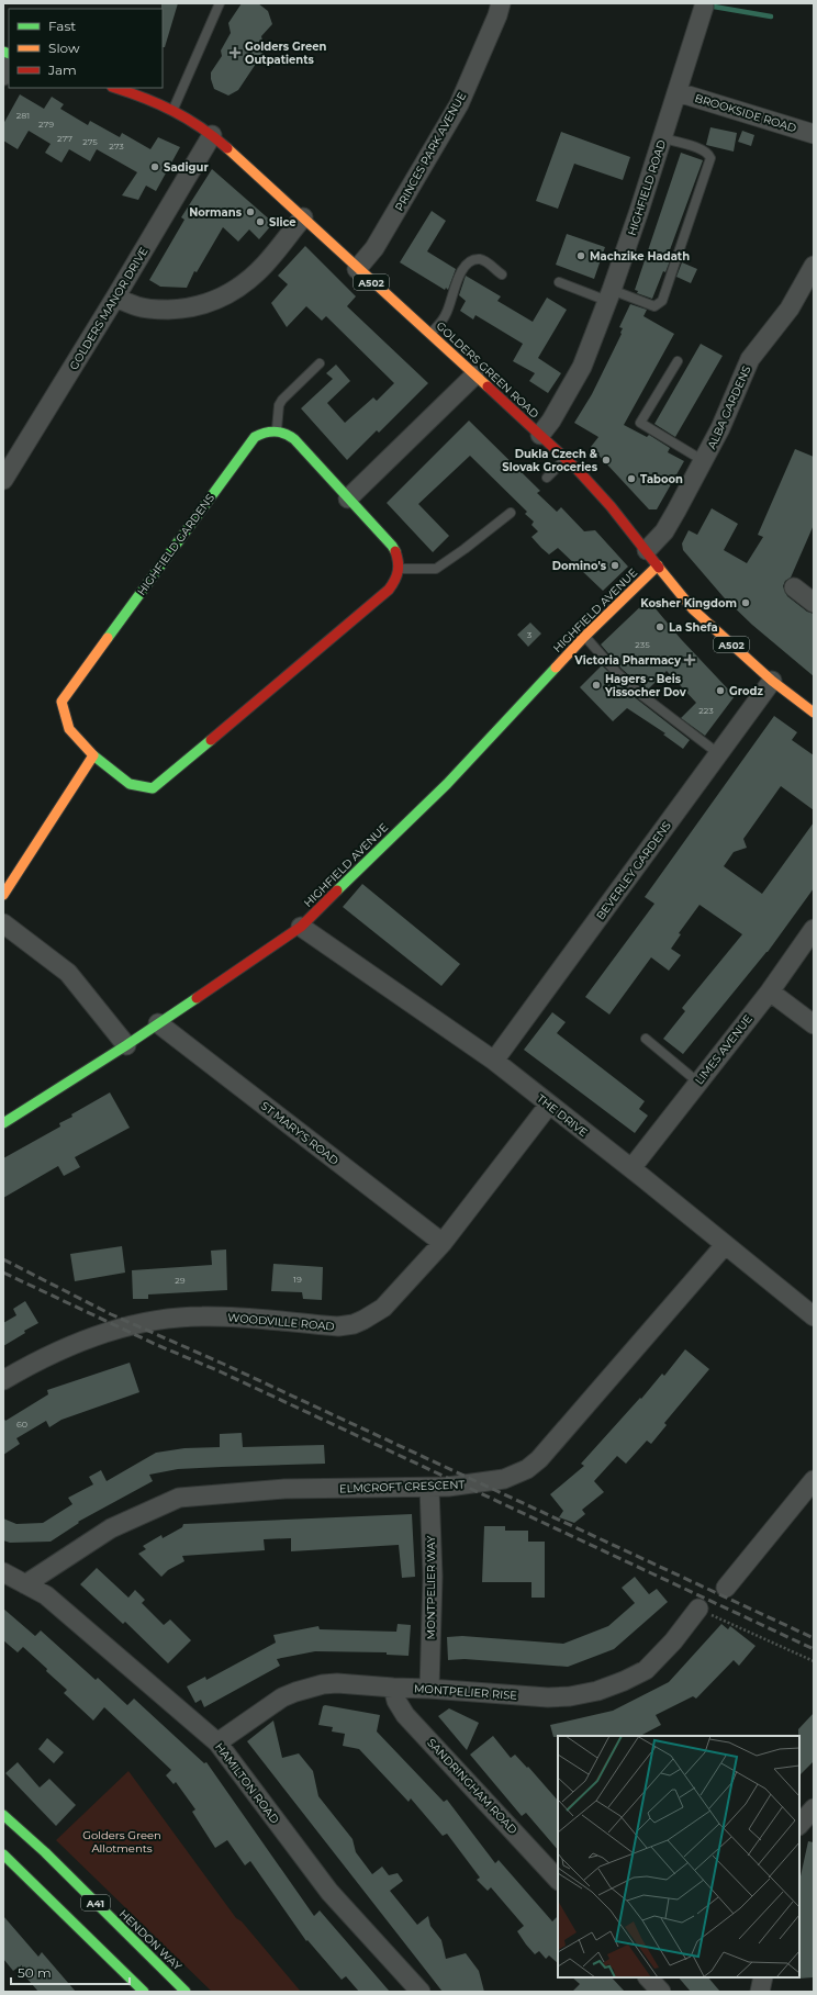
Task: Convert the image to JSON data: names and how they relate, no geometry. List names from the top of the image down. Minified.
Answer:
{"streets":{"main road":["A502","GOLDERS GREEN ROAD","HIGHFIELD GARDENS","HIGHFIELD AVENUE","A41","HENDON WAY"],"street":["BROOKSIDE ROAD","PRINCES PARK AVENUE","HIGHFIELD ROAD","GOLDERS MANOR DRIVE","ALBA GARDENS","BEVERLEY GARDENS","LIMES AVENUE","THE DRIVE","ST MARY'S ROAD","WOODVILLE ROAD","ELMCROFT CRESCENT","MONTPELIER WAY","MONTPELIER RISE","HAMILTON ROAD","SANDRINGHAM ROAD"]},"crossings":[["BROOKSIDE ROAD","HIGHFIELD ROAD"],["PRINCES PARK AVENUE","GOLDERS GREEN ROAD"],["HIGHFIELD ROAD","GOLDERS GREEN ROAD"],["GOLDERS MANOR DRIVE","GOLDERS GREEN ROAD"],["GOLDERS GREEN ROAD","ALBA GARDENS"],["GOLDERS GREEN ROAD","HIGHFIELD AVENUE"],["GOLDERS GREEN ROAD","BEVERLEY GARDENS"],["HIGHFIELD AVENUE","THE DRIVE"],["HIGHFIELD AVENUE","ST MARY'S ROAD"],["BEVERLEY GARDENS","THE DRIVE"],["LIMES AVENUE","THE DRIVE"],["THE DRIVE","WOODVILLE ROAD"],["THE DRIVE","ELMCROFT CRESCENT"],["ST MARY'S ROAD","WOODVILLE ROAD"],["ELMCROFT CRESCENT","MONTPELIER WAY"],["ELMCROFT CRESCENT","HAMILTON ROAD"],["MONTPELIER WAY","MONTPELIER RISE"],["MONTPELIER RISE","HAMILTON ROAD"],["MONTPELIER RISE","SANDRINGHAM ROAD"]],"parks":["Golders Green Allotments"],"places":{"health":["Golders Green Outpatients","Victoria Pharmacy"],"other":["Sadigur","Normans","Slice","Machzike Hadath","Dukla Czech & Slovak Groceries","Taboon","Domino's","Kosher Kingdom","La Shefa","Hagers - Beis Yissocher Dov","Grodz"]},"house_numbers":["281","279","277","275","273","3","235","223","19","29","60"],"legend":["Fast","Slow","Jam"],"scale_bar":"50 m"}
